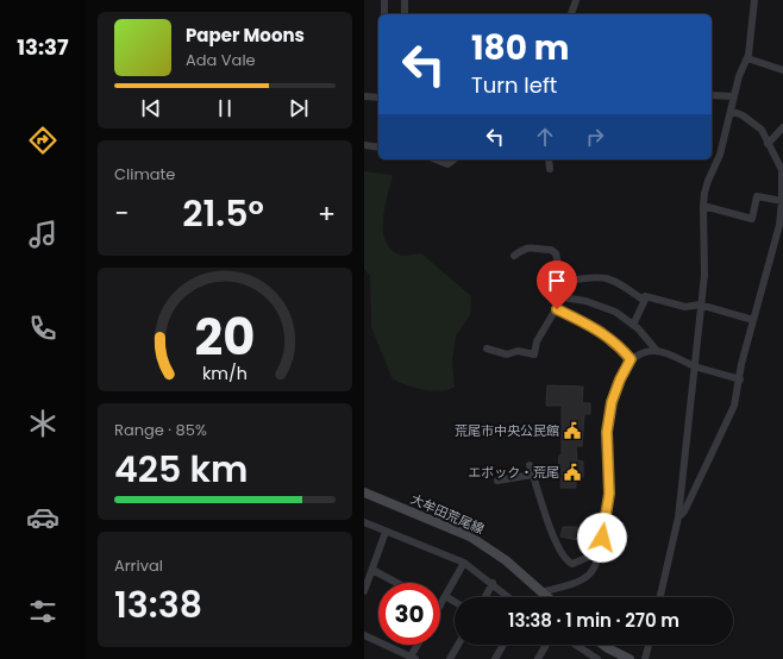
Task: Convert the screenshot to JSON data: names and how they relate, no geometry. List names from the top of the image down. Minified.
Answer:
{"streets":{"main road":["大牟田荒尾線"]},"places":{"public building":["荒尾市中央公民館","エポック・荒尾"]},"page":{"tabs":"13:37","turn":["180 m","Turn left"],"song":["Paper Moons","Ada Vale"],"tile":["Climate",["Range · 85%","425 km"],["Arrival","13:38"]],"heat":["−","21.5°","+"],"limit":"30","trip":"13:38 · 1 min · 270 m","gauge":["20","km/h"]}}
